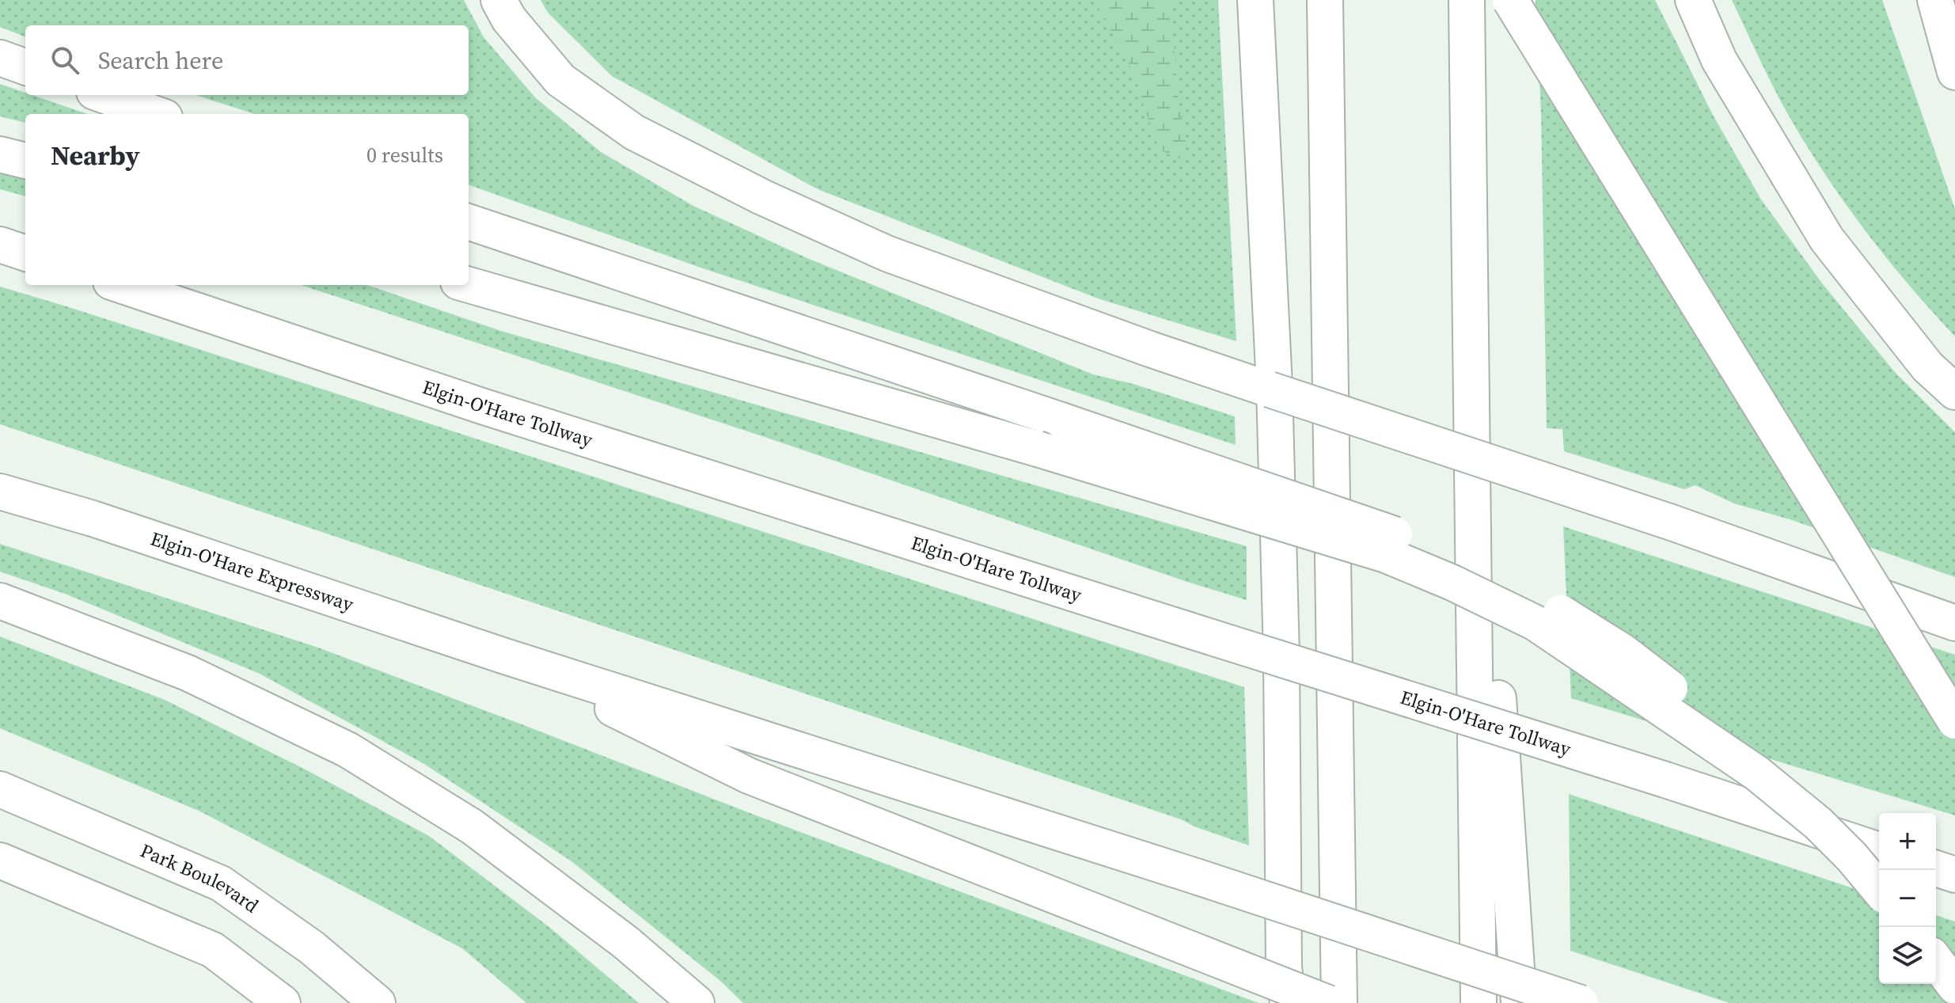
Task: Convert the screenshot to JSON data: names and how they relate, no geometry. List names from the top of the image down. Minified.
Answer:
{"streets":{"main road":["Elgin-O'Hare Tollway","Elgin-O'Hare Expressway","Park Boulevard"]},"page":{"search":"Search here","heading":["Nearby","0 results"],"map_buttons":["+","−"]}}
